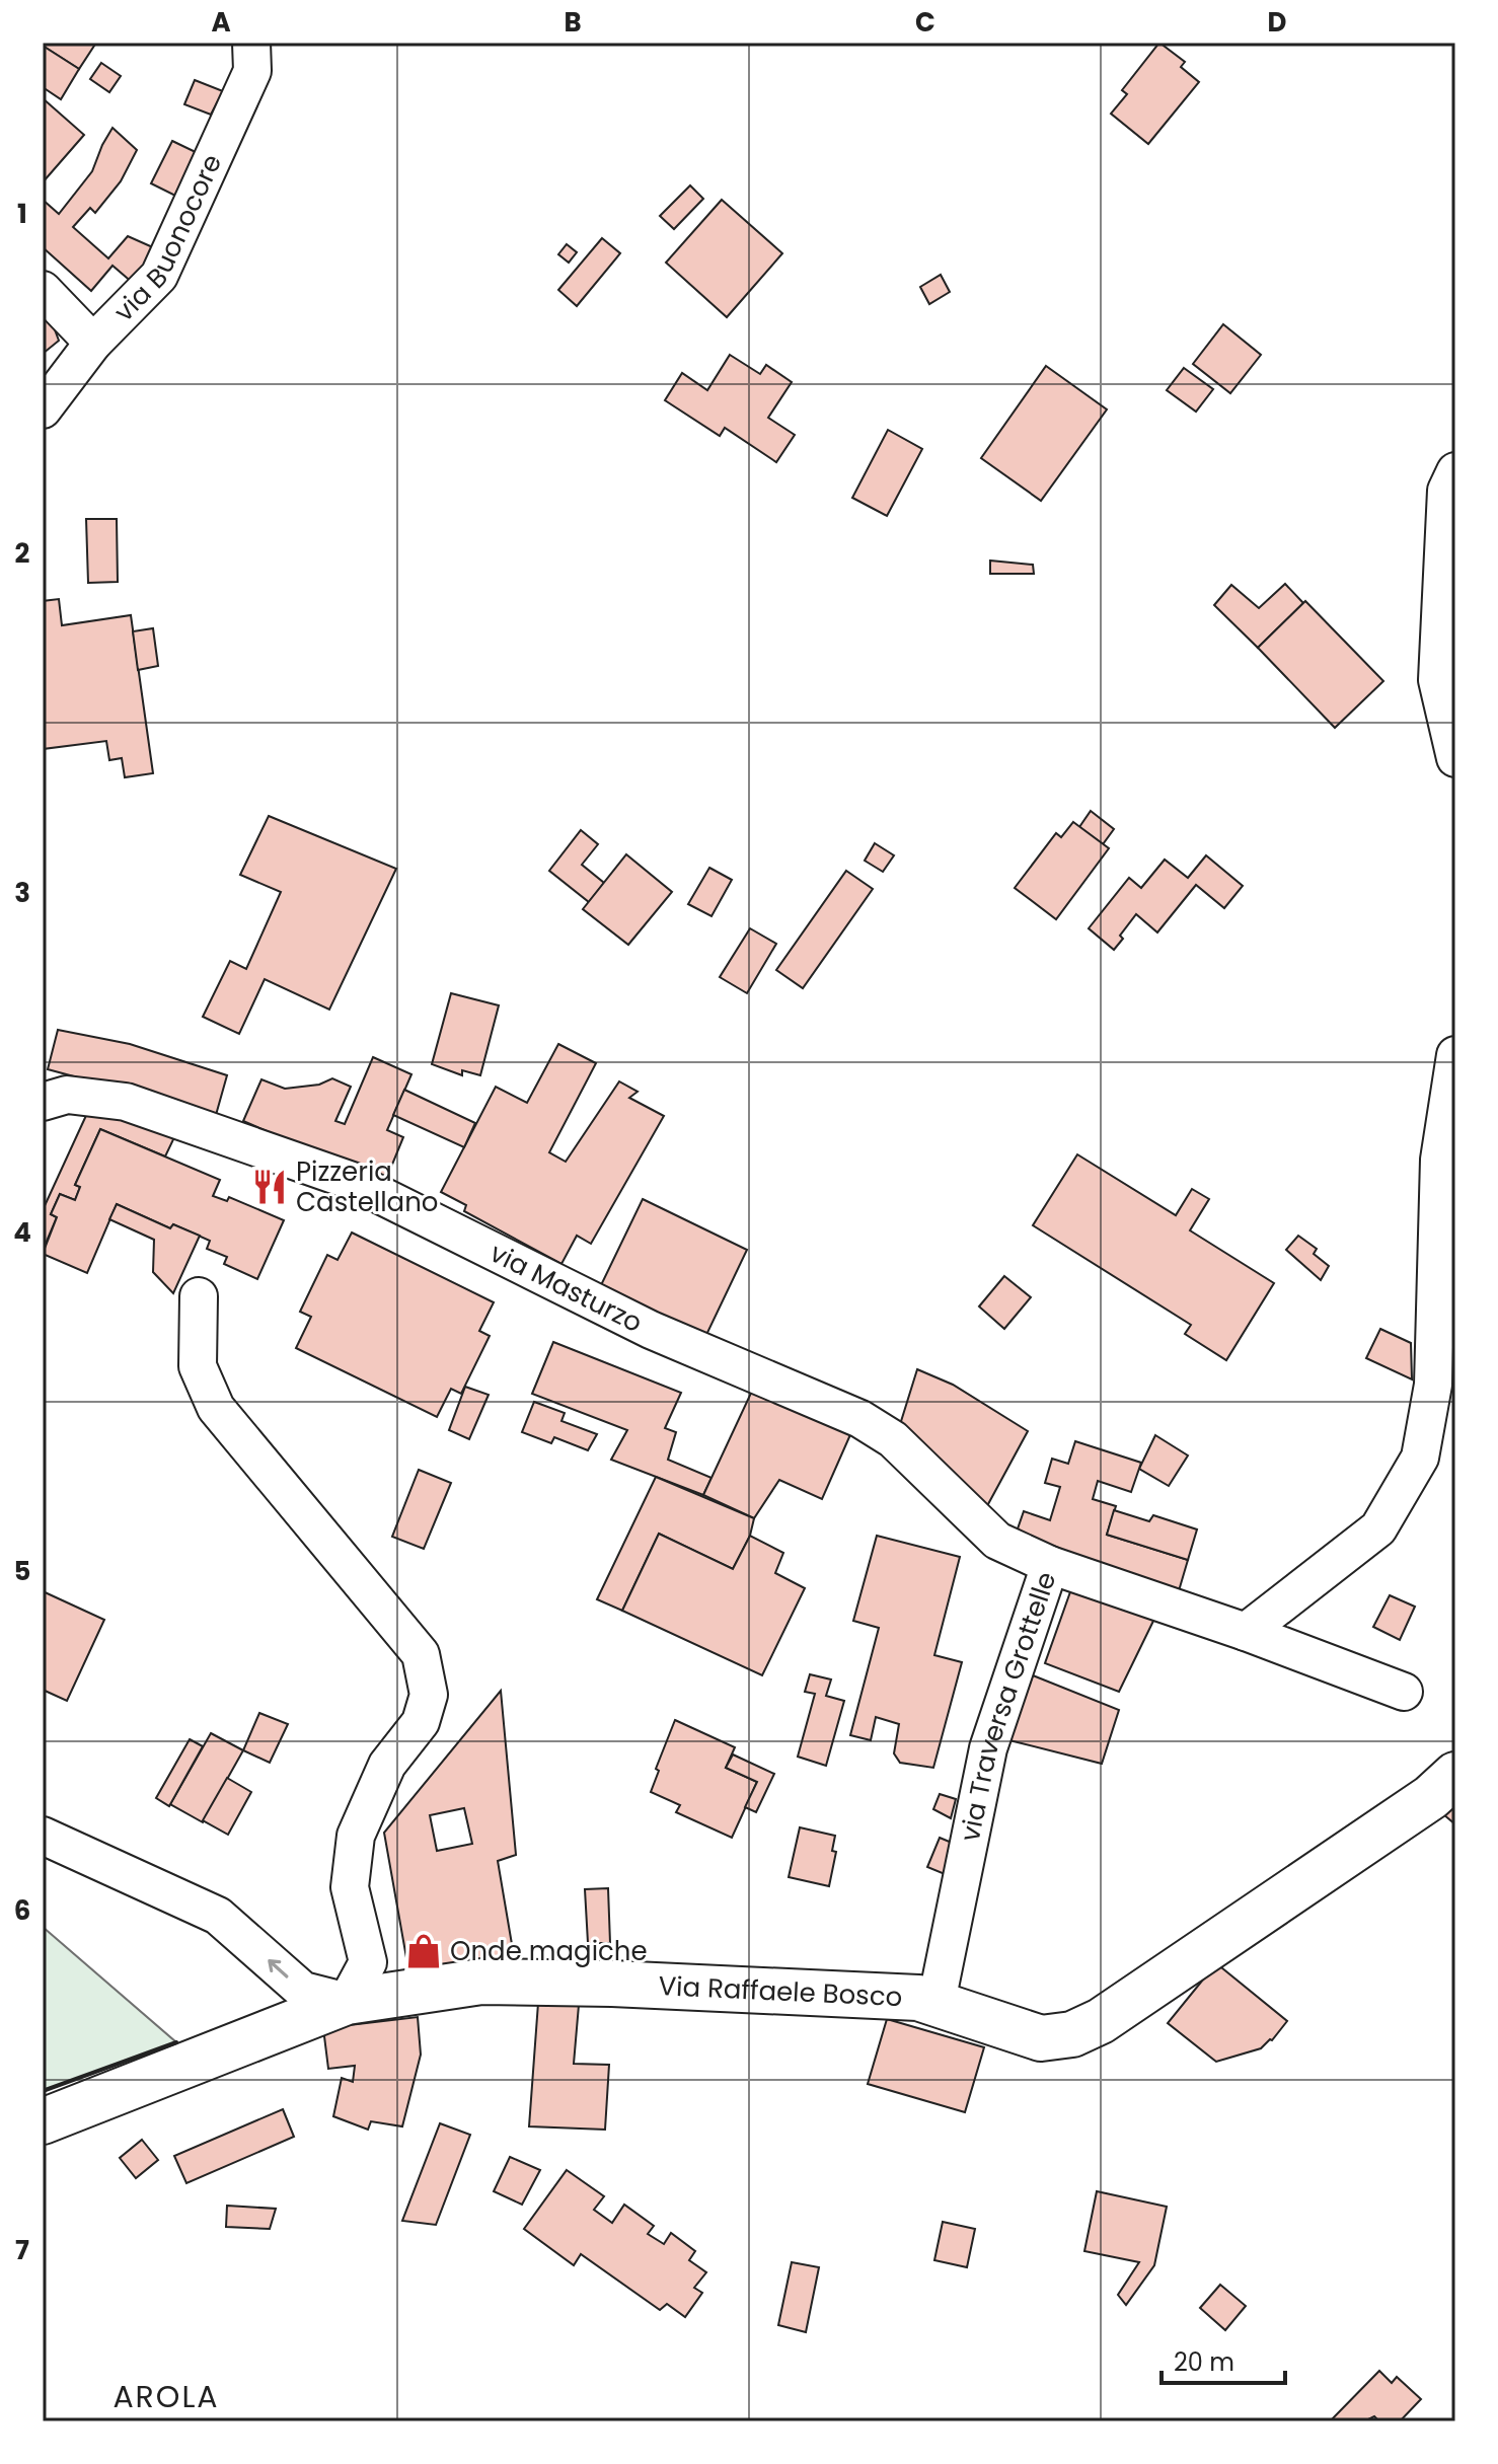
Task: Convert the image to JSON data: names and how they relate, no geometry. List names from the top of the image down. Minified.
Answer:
{"streets":{"street":["via Buonocore","via Masturzo","via Traversa Grottelle","Via Raffaele Bosco"]},"crossings":[["via Masturzo","via Traversa Grottelle"],["via Traversa Grottelle","Via Raffaele Bosco"]],"districts":["AROLA"],"places":{"restaurant":["Pizzeria Castellano"],"shop":["Onde magiche"]},"scale_bar":"20 m","grid":{"columns":["A","B","C","D"],"rows":["1","2","3","4","5","6","7"]}}
